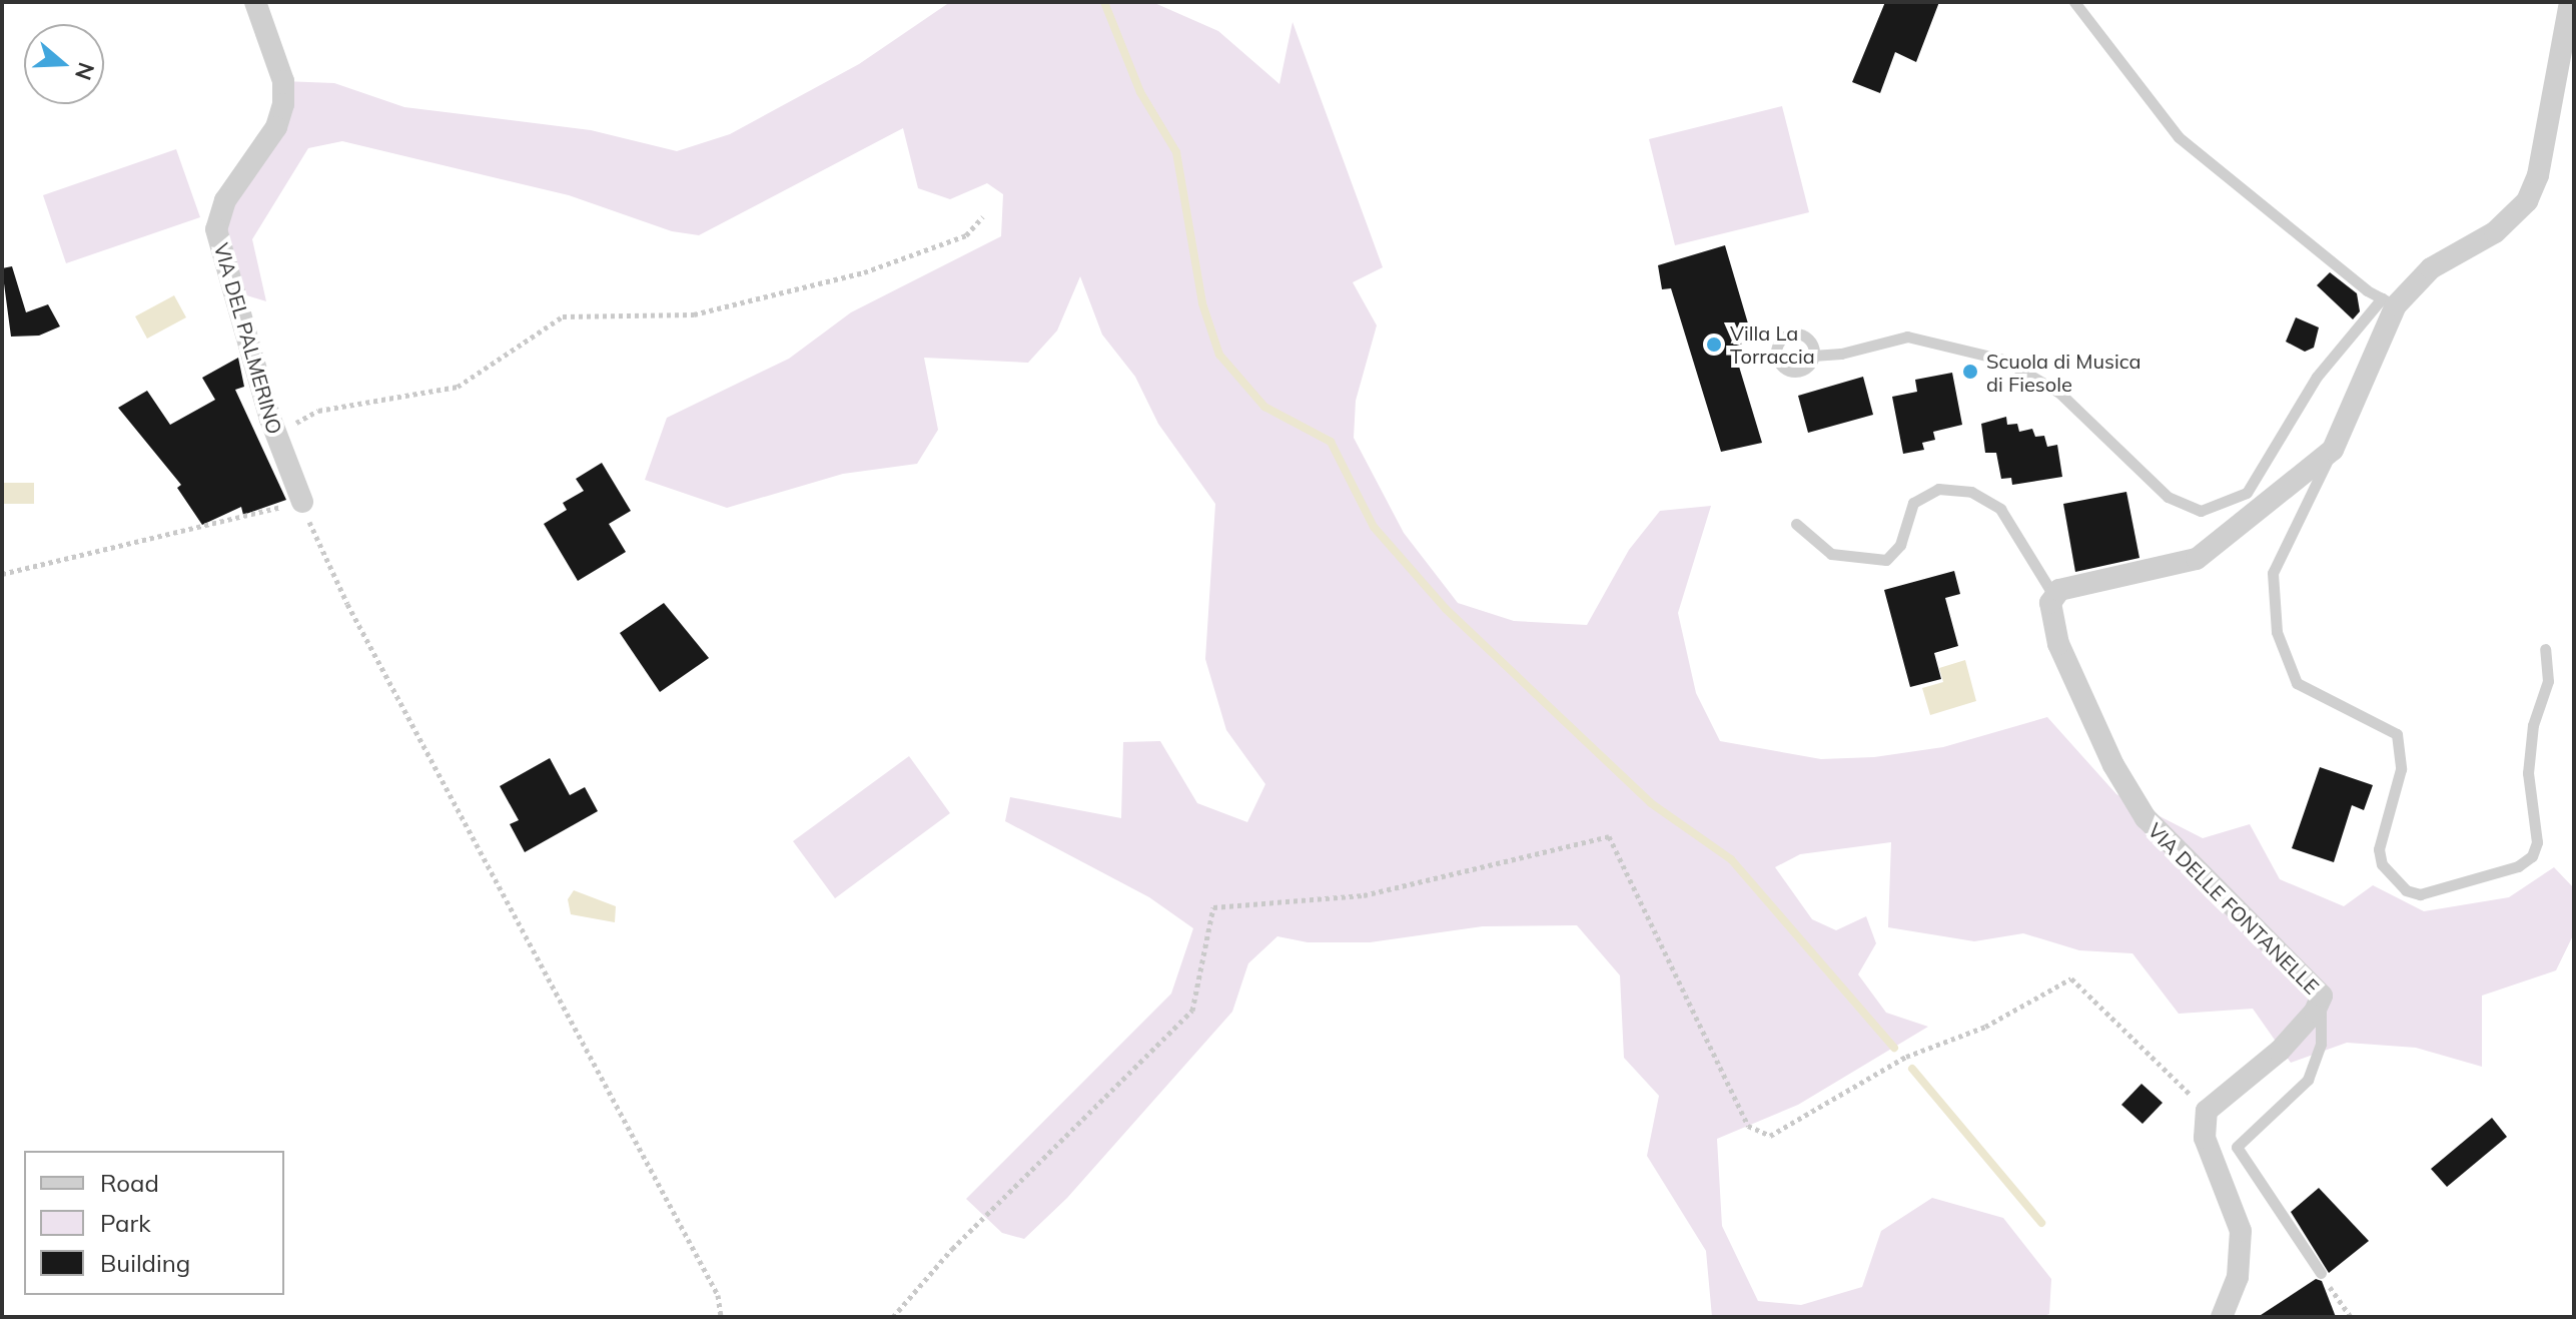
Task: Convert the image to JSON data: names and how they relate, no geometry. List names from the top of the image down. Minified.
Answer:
{"streets":{"street":["VIA DEL PALMERINO","VIA DELLE FONTANELLE"]},"places":["Villa La Torraccia","Scuola di Musica di Fiesole"],"legend":["Road","Park","Building"],"north":"right"}
